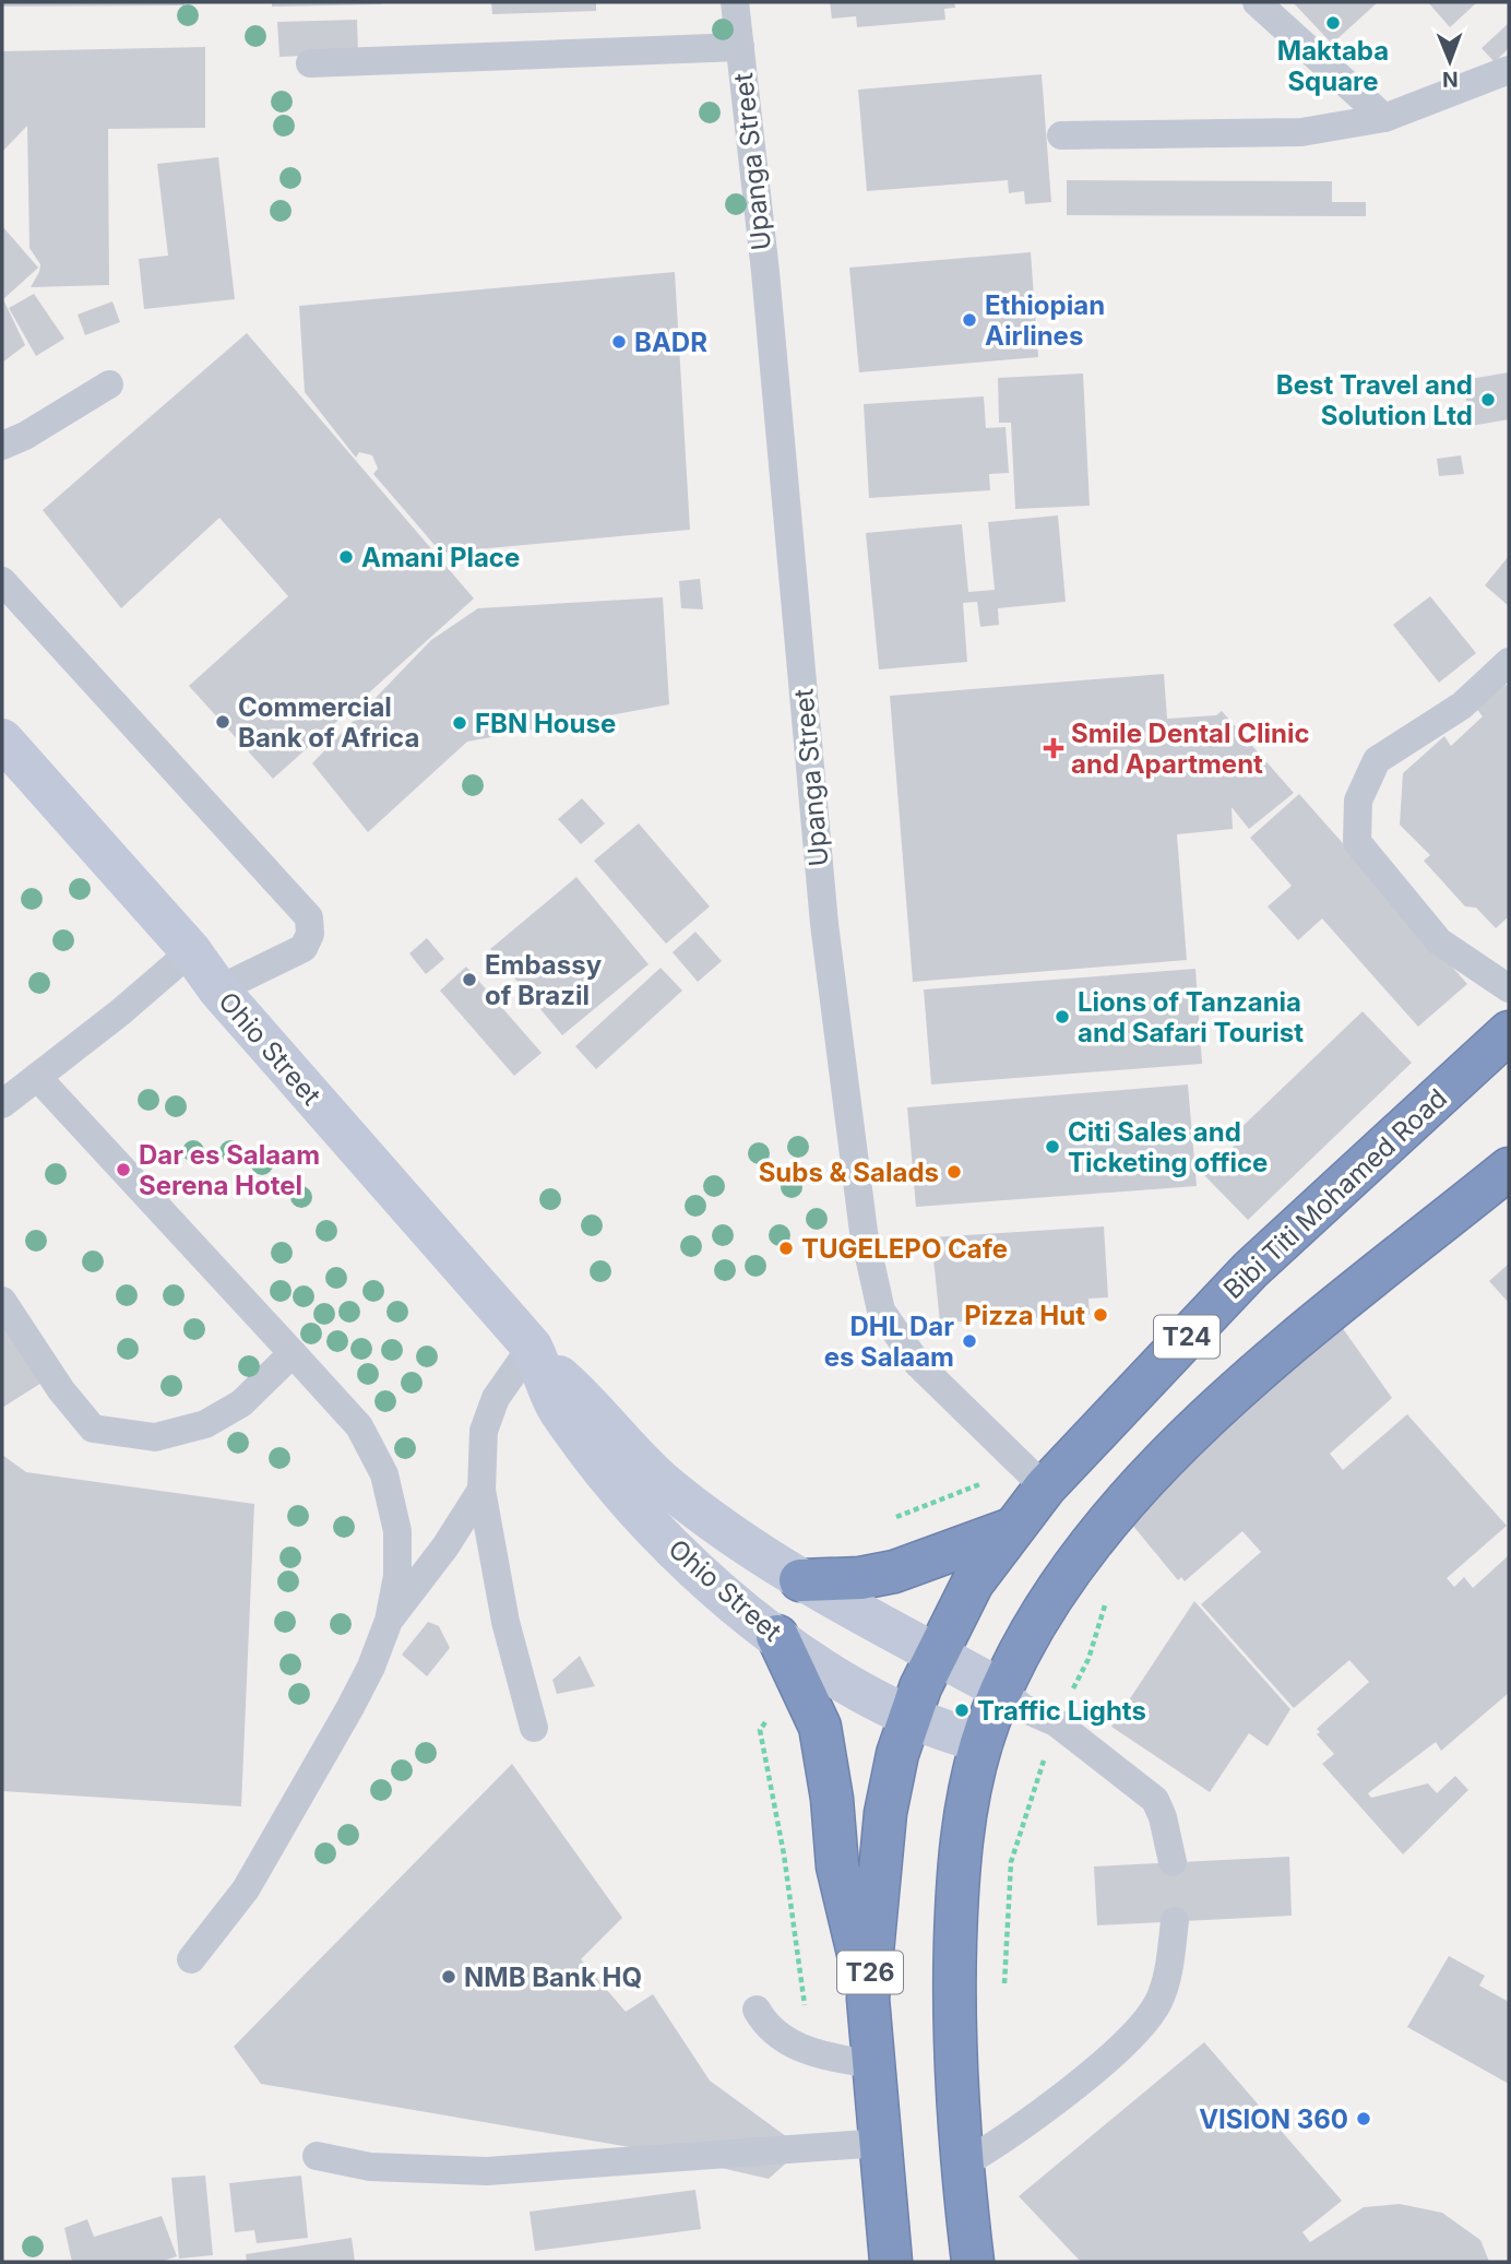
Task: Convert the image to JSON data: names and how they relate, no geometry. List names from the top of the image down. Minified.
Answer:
{"streets":{"highway":["Bibi Titi Mohamed Road","T24","T26"],"street":["Ohio Street"],"lane":["Upanga Street"]},"crossings":[["Upanga Street","Bibi Titi Mohamed Road"],["Ohio Street","Bibi Titi Mohamed Road"],["Ohio Street","T24"],["Ohio Street","T26"],["Bibi Titi Mohamed Road","T26"]],"places":{"other":["Maktaba Square","Ethiopian Airlines","BADR","Best Travel and Solution Ltd","Amani Place","Commercial Bank of Africa","FBN House","Embassy of Brazil","Lions of Tanzania and Safari Tourist","Citi Sales and Ticketing office","Dar es Salaam Serena Hotel","Subs & Salads","TUGELEPO Cafe","Pizza Hut","DHL Dar es Salaam","Traffic Lights","NMB Bank HQ","VISION 360"],"health":["Smile Dental Clinic and Apartment"]},"north":"bottom"}
